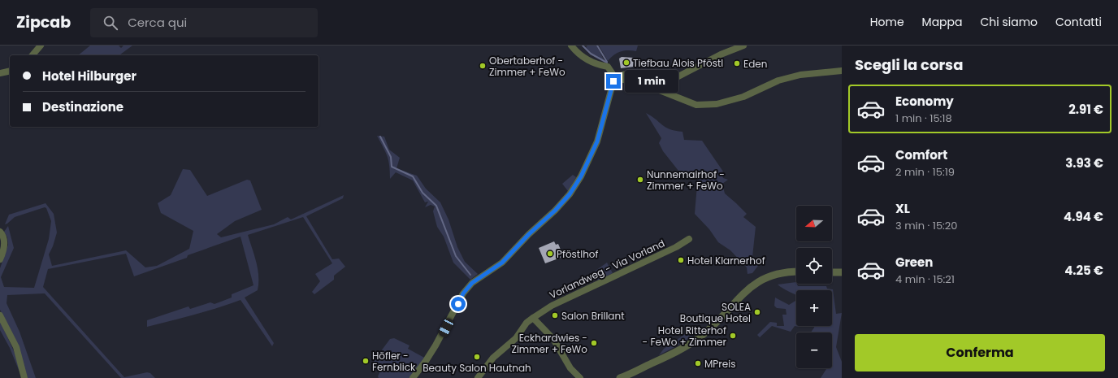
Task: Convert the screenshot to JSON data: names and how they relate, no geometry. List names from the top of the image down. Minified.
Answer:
{"streets":{"street":["Vorlandweg - Via Vorland"]},"places":["Tiefbau Alois Pföstl","Eden","Obertaberhof - Zimmer + FeWo","Nunnemairhof - Zimmer + FeWo","Pföstlhof","Hotel Klarnerhof","SOLEA Boutique Hotel","Salon Brillant","Hotel Ritterhof - FeWo + Zimmer","Eckhardwies - Zimmer + FeWo","Beauty Salon Hautnah","Höfler - Fernblick","MPreis"],"north":"left","page":{"header":"Zipcab","search":"Cerca qui","nav":["Home","Mappa","Chi siamo","Contatti"],"heading":"Scegli la corsa","banner":["Hotel Hilburger","Destinazione"],"bubble":"1 min","list":[{"name":"Economy","note":"1 min · 15:18","value":"2.91 €"},{"name":"Comfort","note":"2 min · 15:19","value":"3.93 €"},{"name":"XL","note":"3 min · 15:20","value":"4.94 €"},{"name":"Green","note":"4 min · 15:21","value":"4.25 €"}],"map_buttons":["+","−"],"buttons":"Conferma"}}
